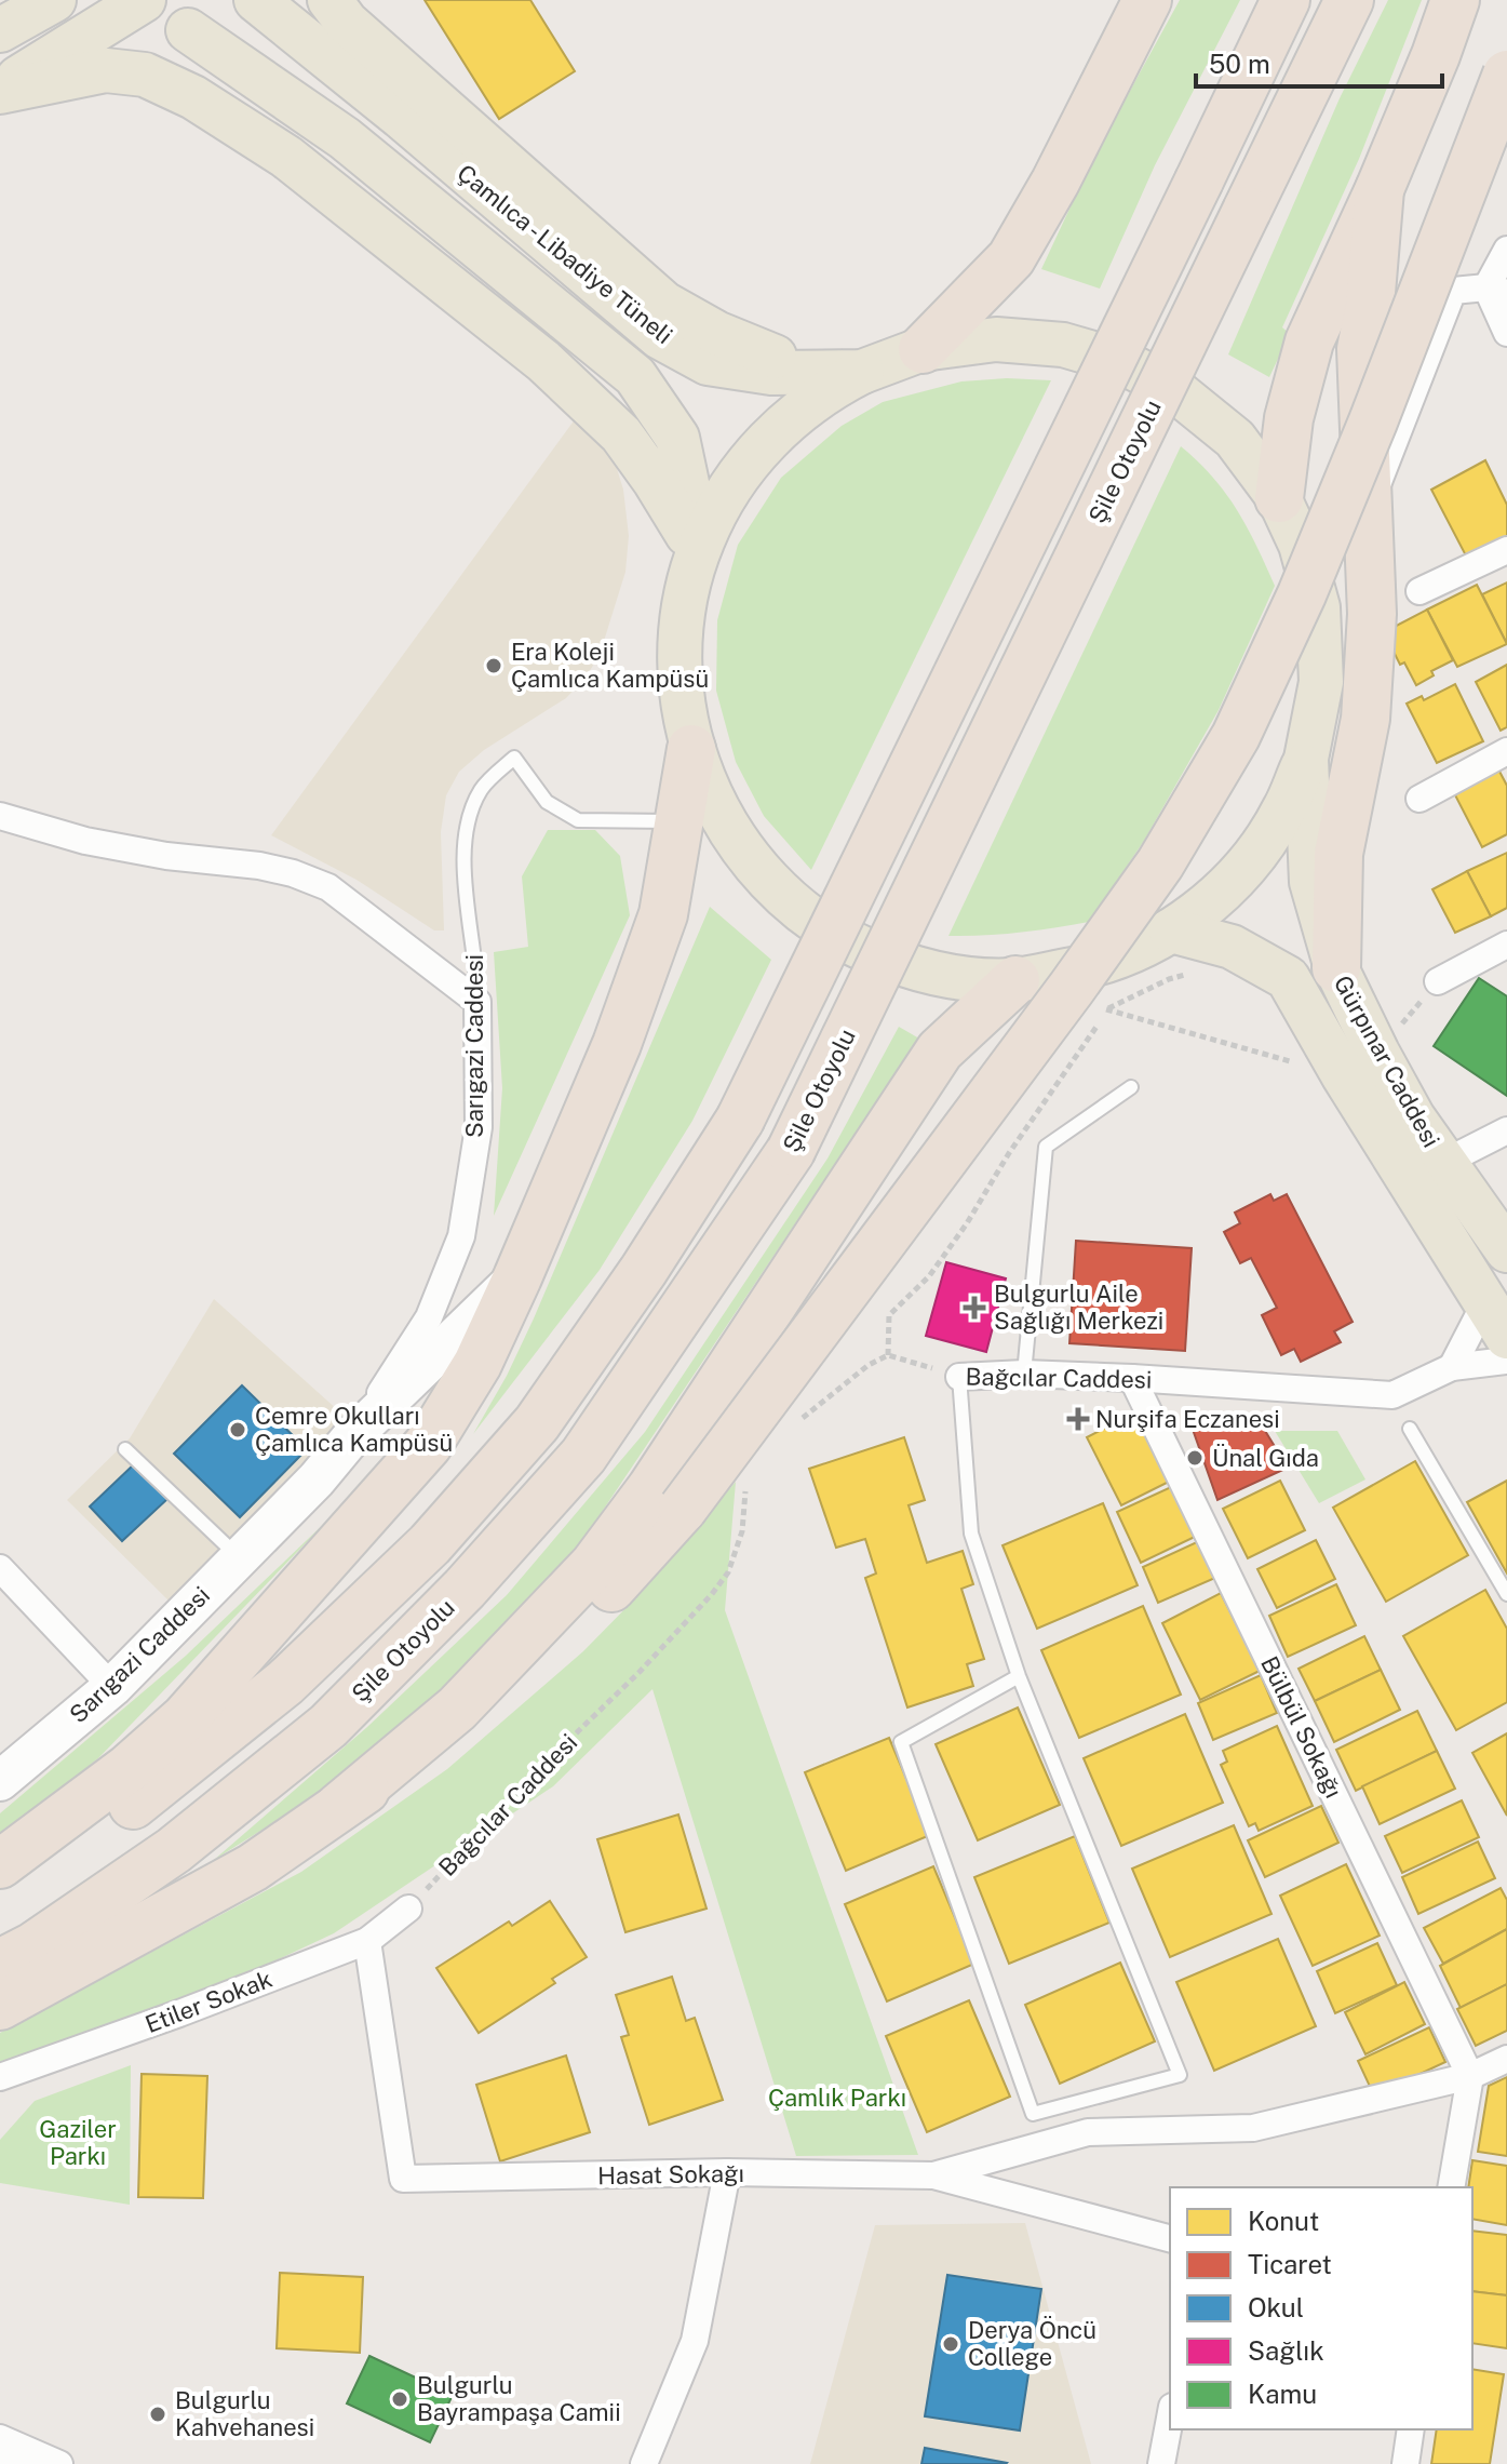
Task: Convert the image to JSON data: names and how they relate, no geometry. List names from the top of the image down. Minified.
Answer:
{"streets":{"highway":["Şile Otoyolu"],"main road":["Çamlıca - Libadiye Tüneli","Sarıgazi Caddesi","Gürpınar Caddesi"],"street":["Bağcılar Caddesi","Bülbül Sokağı","Etiler Sokak","Hasat Sokağı"]},"crossings":[["Çamlıca - Libadiye Tüneli","Gürpınar Caddesi"],["Gürpınar Caddesi","Bağcılar Caddesi"],["Bağcılar Caddesi","Bülbül Sokağı"],["Bağcılar Caddesi","Etiler Sokak"],["Etiler Sokak","Hasat Sokağı"]],"parks":["Çamlık Parkı","Gaziler Parkı"],"places":{"other":["Era Koleji Çamlıca Kampüsü","Cemre Okulları Çamlıca Kampüsü","Ünal Gıda","Derya Öncü College","Bulgurlu Bayrampaşa Camii","Bulgurlu Kahvehanesi"],"health":["Bulgurlu Aile Sağlığı Merkezi","Nurşifa Eczanesi"]},"legend":["Konut","Ticaret","Okul","Sağlık","Kamu"],"scale_bar":"50 m"}
